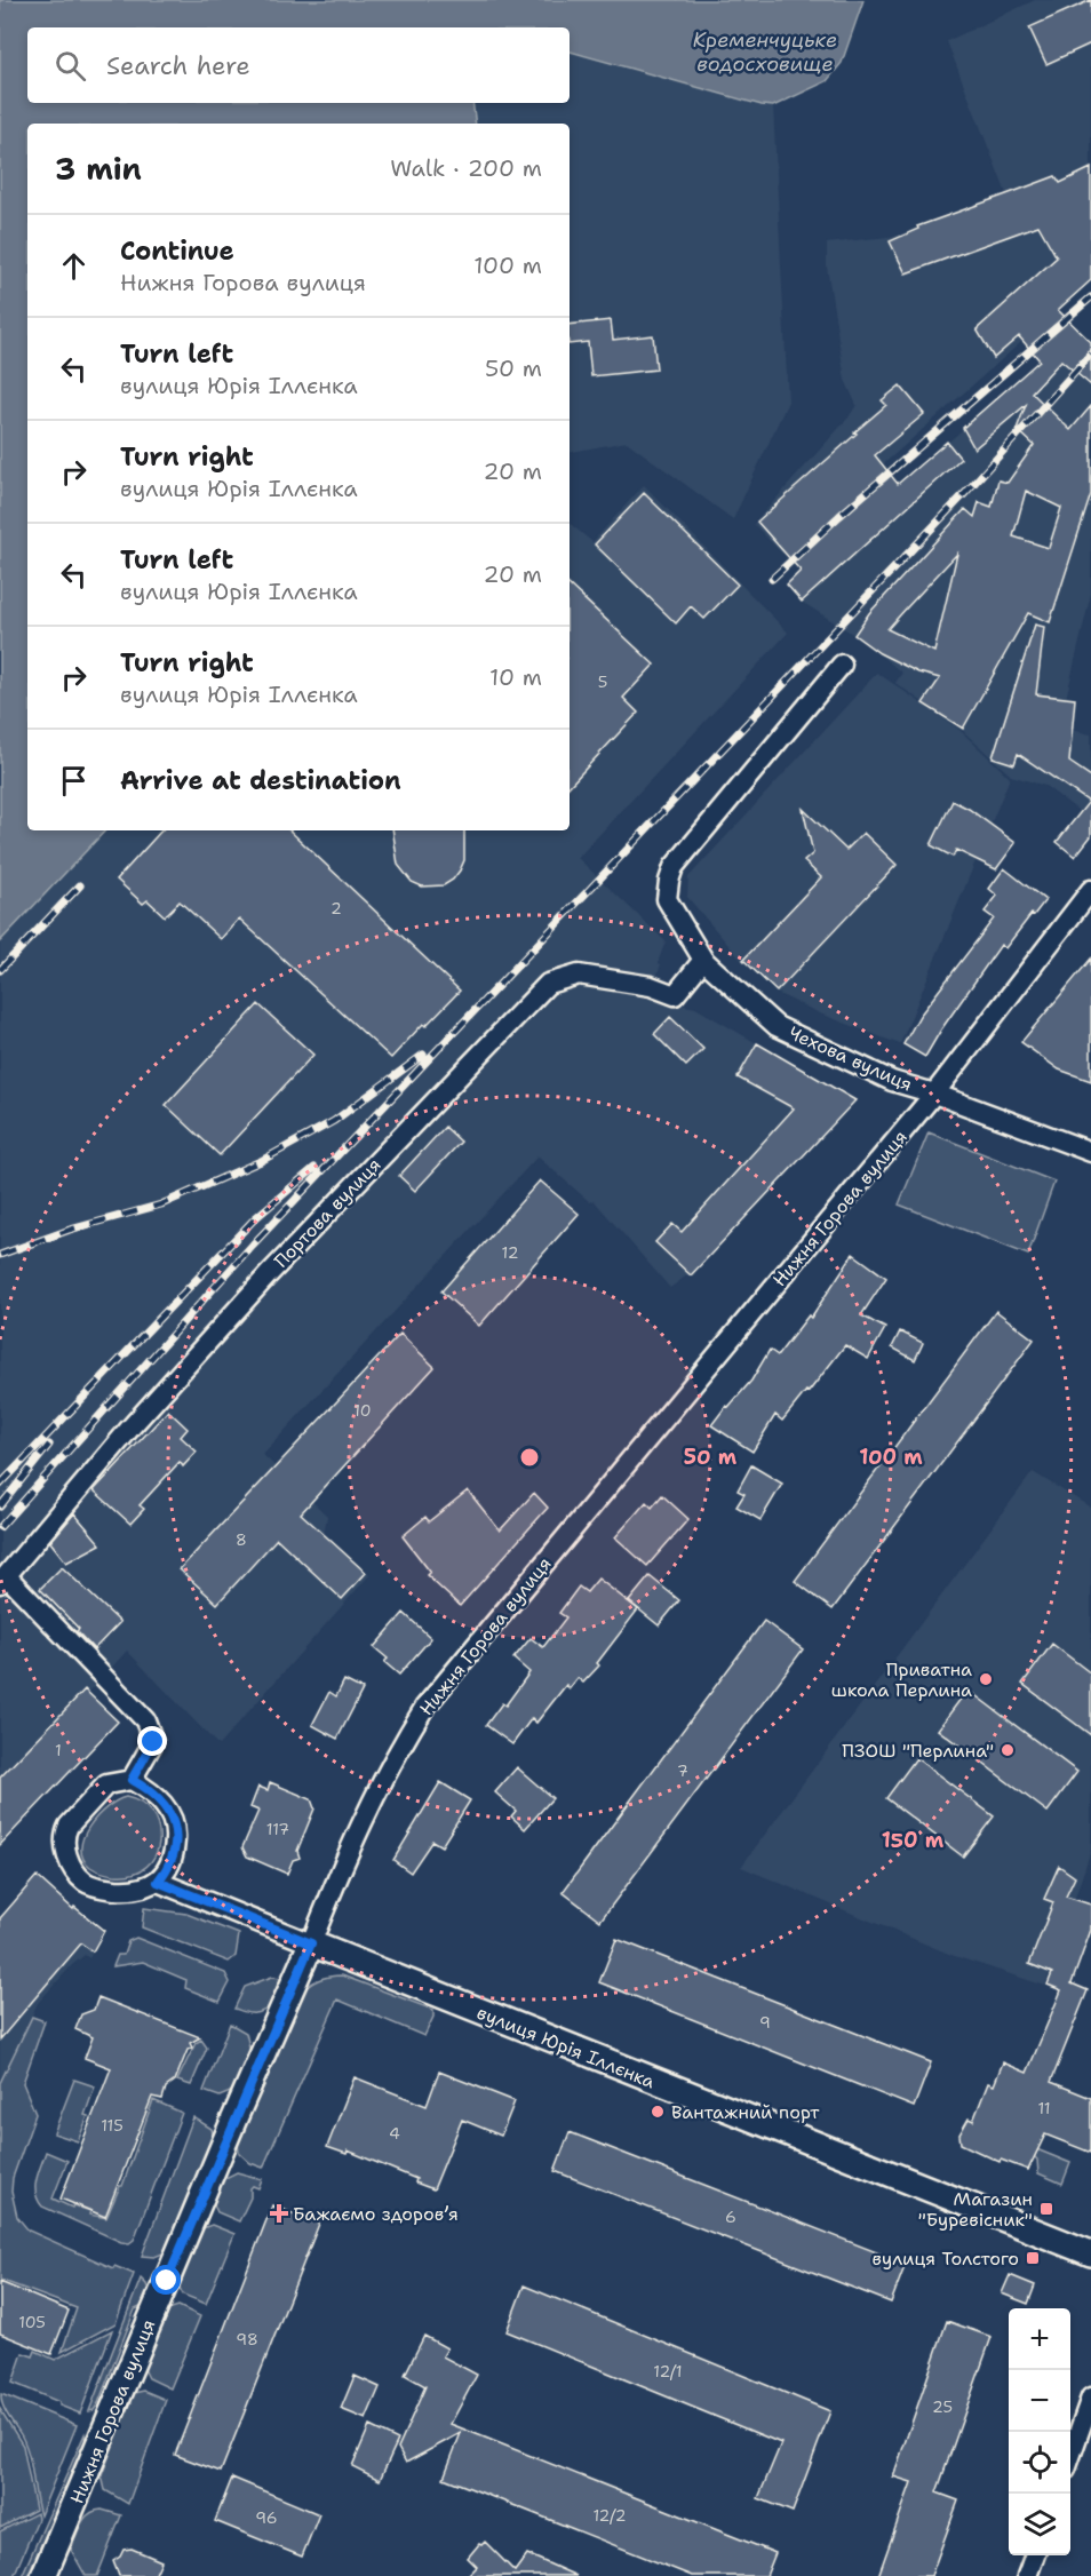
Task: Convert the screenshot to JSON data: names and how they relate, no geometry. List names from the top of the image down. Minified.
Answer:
{"streets":{"street":["Чехова вулиця","Нижня Горова вулиця","Портова вулиця","вулиця Юрія Іллєнка"]},"crossings":[["Чехова вулиця","Нижня Горова вулиця"],["Чехова вулиця","Портова вулиця"],["Нижня Горова вулиця","вулиця Юрія Іллєнка"]],"water":["Кременчуцьке водосховище"],"places":{"other":["Приватна школа Перлина","ПЗОШ \"Перлина\"","Вантажний порт"],"transit":["Магазин \"Буревісник\"","вулиця Толстого"],"health":["Бажаємо здоровʼя"]},"house_numbers":["5","2","12","10","8","1","7","117","9","11","115","4","6","105","98","12/1","25","12/2","96"],"page":{"search":"Search here","heading":["3 min","Walk · 200 m"],"list":[["Continue","Нижня Горова вулиця","100 m"],["Turn left","вулиця Юрія Іллєнка","50 m"],["Turn right","вулиця Юрія Іллєнка","20 m"],["Turn left","вулиця Юрія Іллєнка","20 m"],["Turn right","вулиця Юрія Іллєнка","10 m"],"Arrive at destination"],"map_buttons":["+","−"]},"rings":["50 m","100 m","150 m"]}
